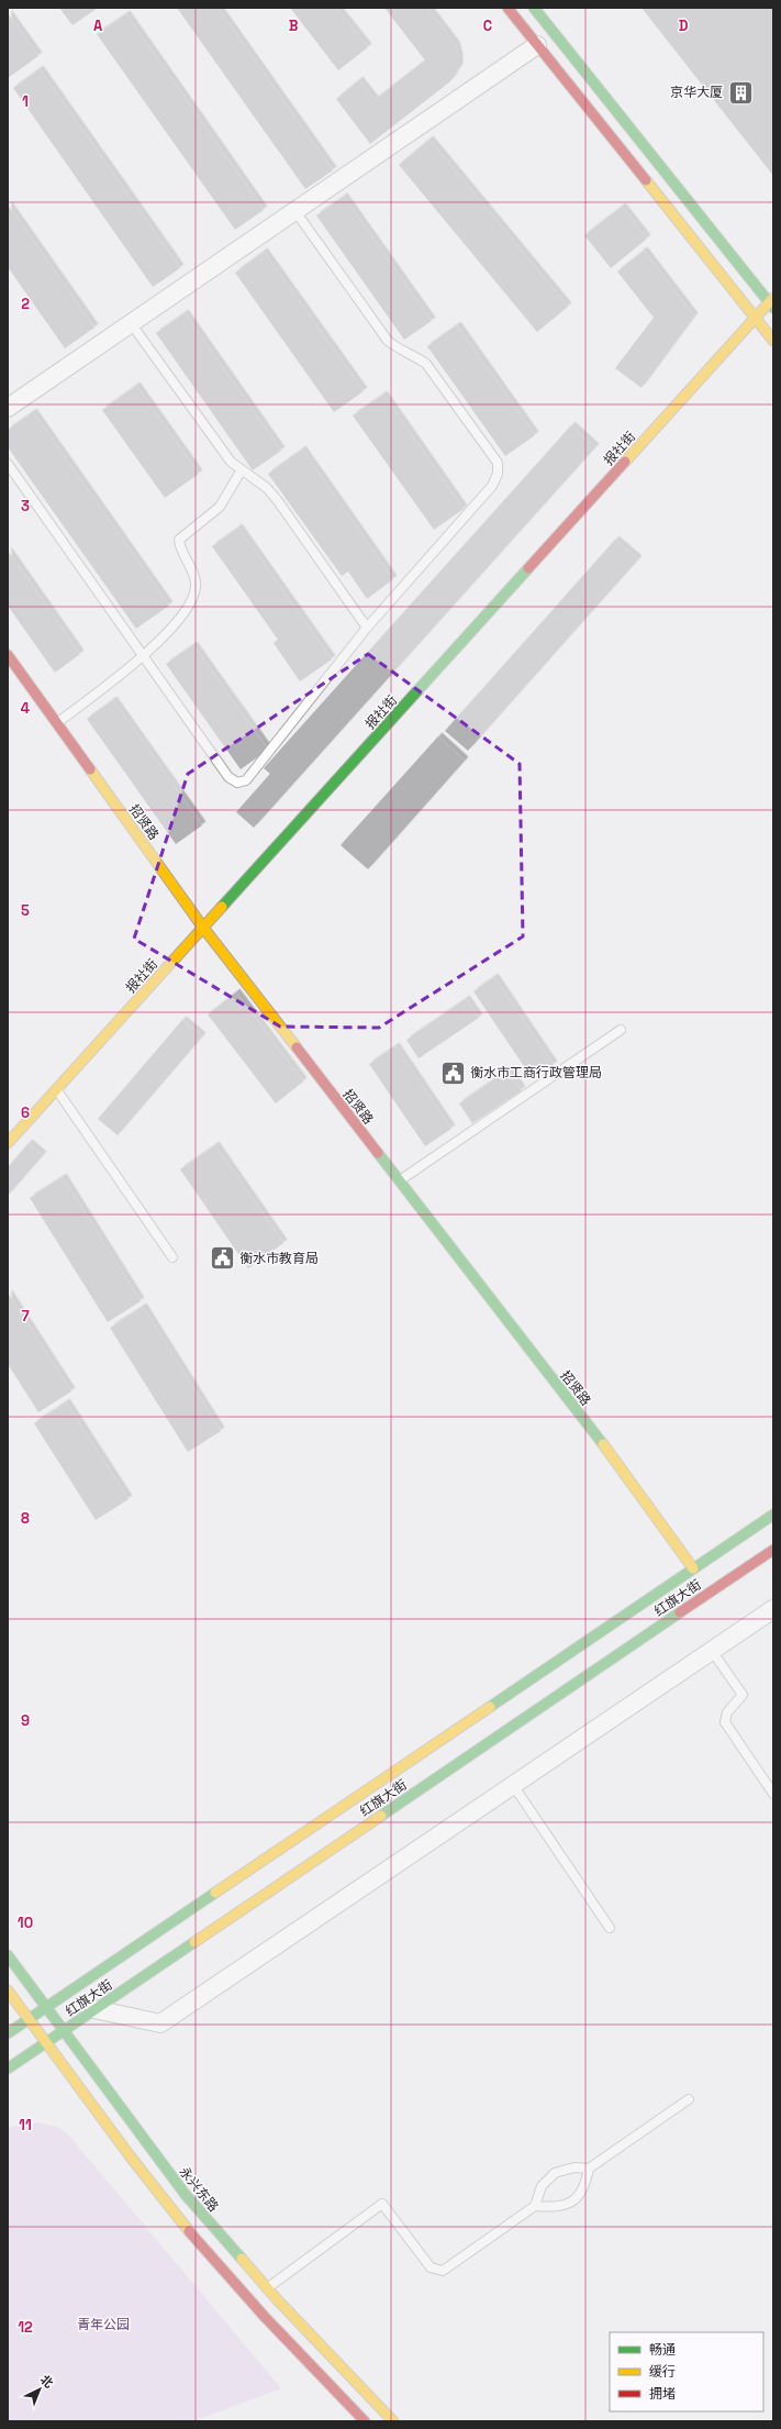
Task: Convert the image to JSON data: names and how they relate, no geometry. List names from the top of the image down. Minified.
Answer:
{"streets":{"main road":["报社街","招贤路","红旗大街","永兴东路"]},"crossings":[["报社街","招贤路"],["招贤路","红旗大街"],["红旗大街","永兴东路"]],"parks":["青年公园"],"places":{"building":["京华大厦"],"public building":["衡水市工商行政管理局","衡水市教育局"]},"legend":["畅通","缓行","拥堵"],"north":"top right","grid":{"columns":["A","B","C","D"],"rows":["1","2","3","4","5","6","7","8","9","10","11","12"]}}
